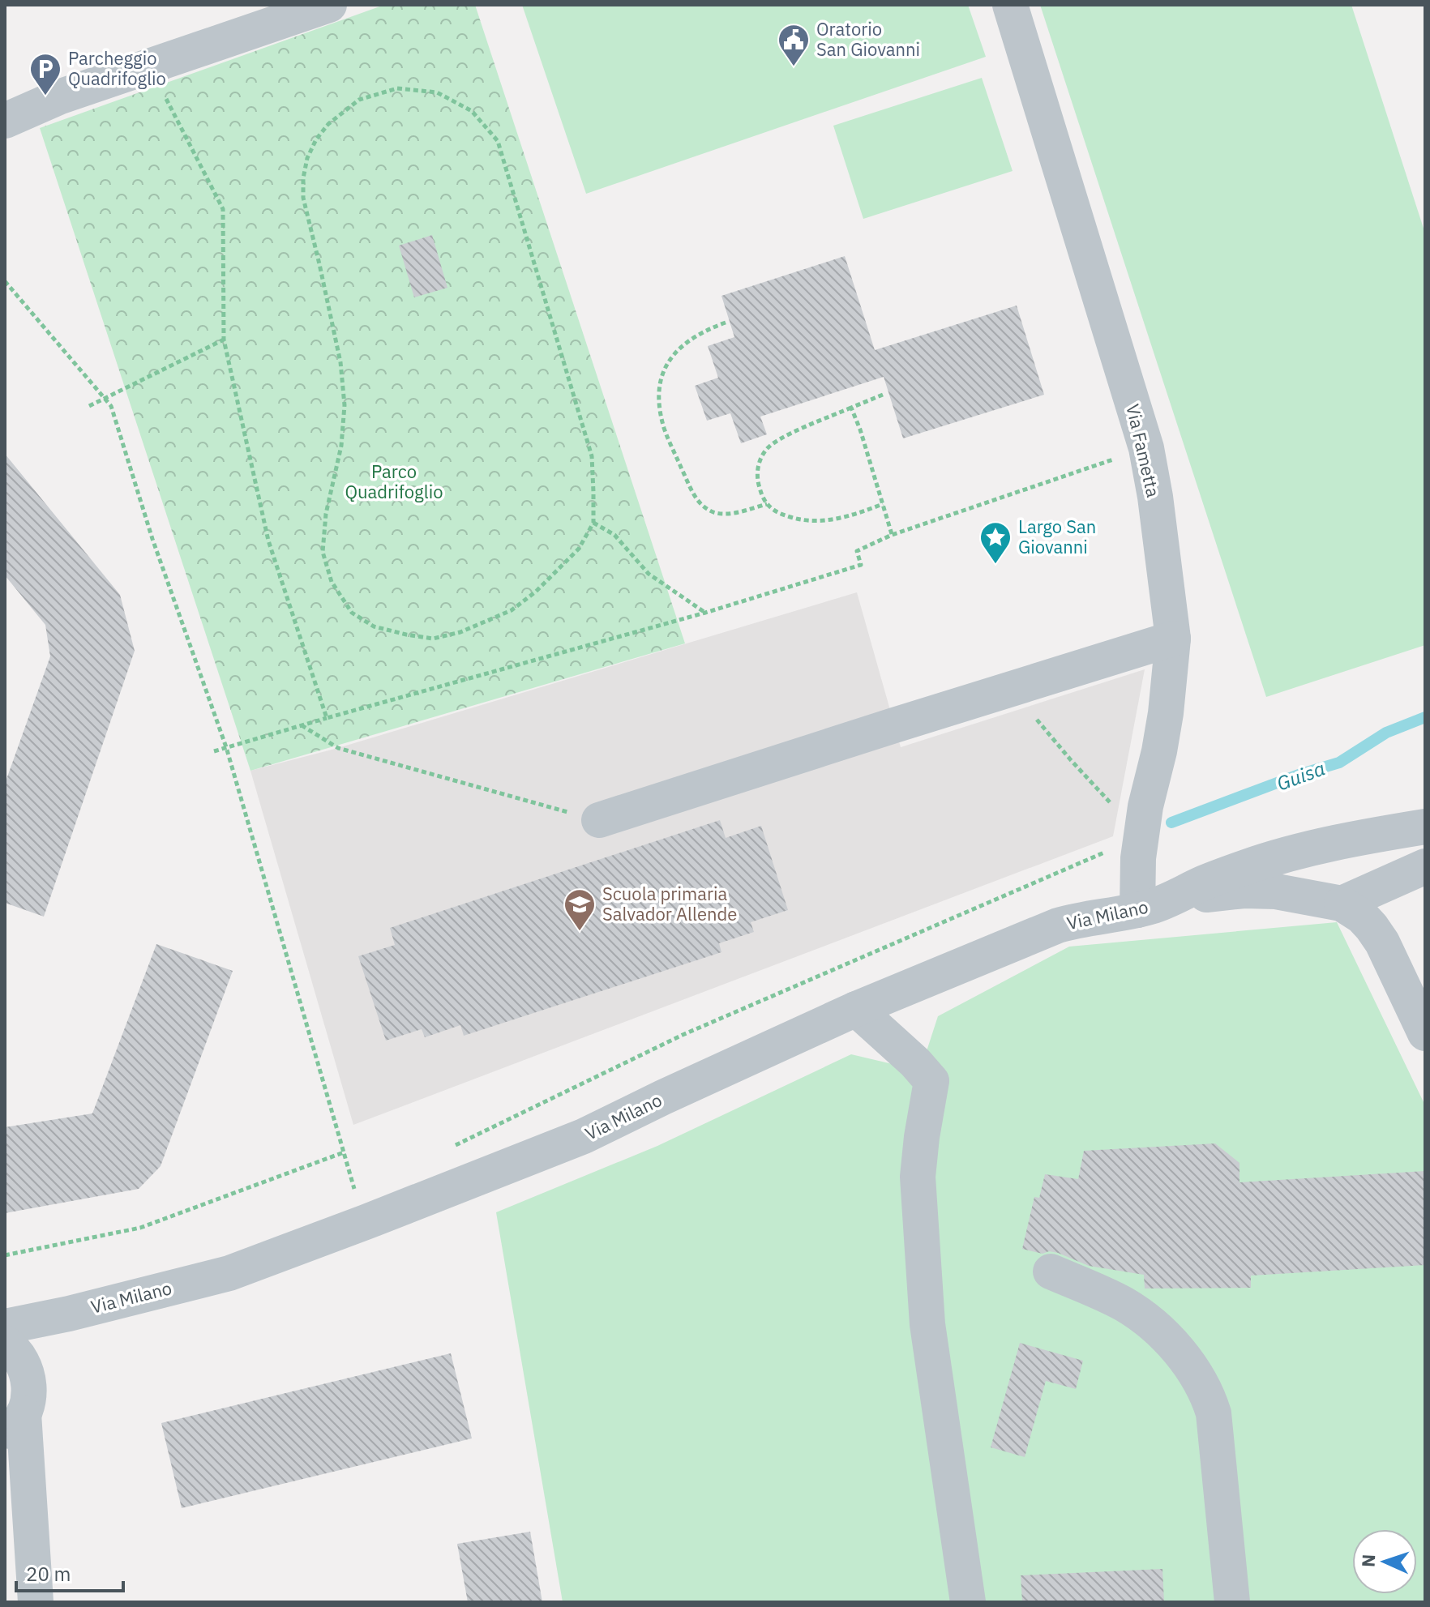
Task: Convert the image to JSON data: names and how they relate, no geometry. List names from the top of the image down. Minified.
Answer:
{"streets":{"street":["Via Fametta","Via Milano"]},"crossings":[["Via Fametta","Via Milano"]],"water":["Guisa"],"parks":["Parco Quadrifoglio"],"places":{"public building":["Oratorio San Giovanni"],"parking":["Parcheggio Quadrifoglio"],"place":["Largo San Giovanni"],"school or university":["Scuola primaria Salvador Allende"]},"scale_bar":"20 m","north":"left"}
